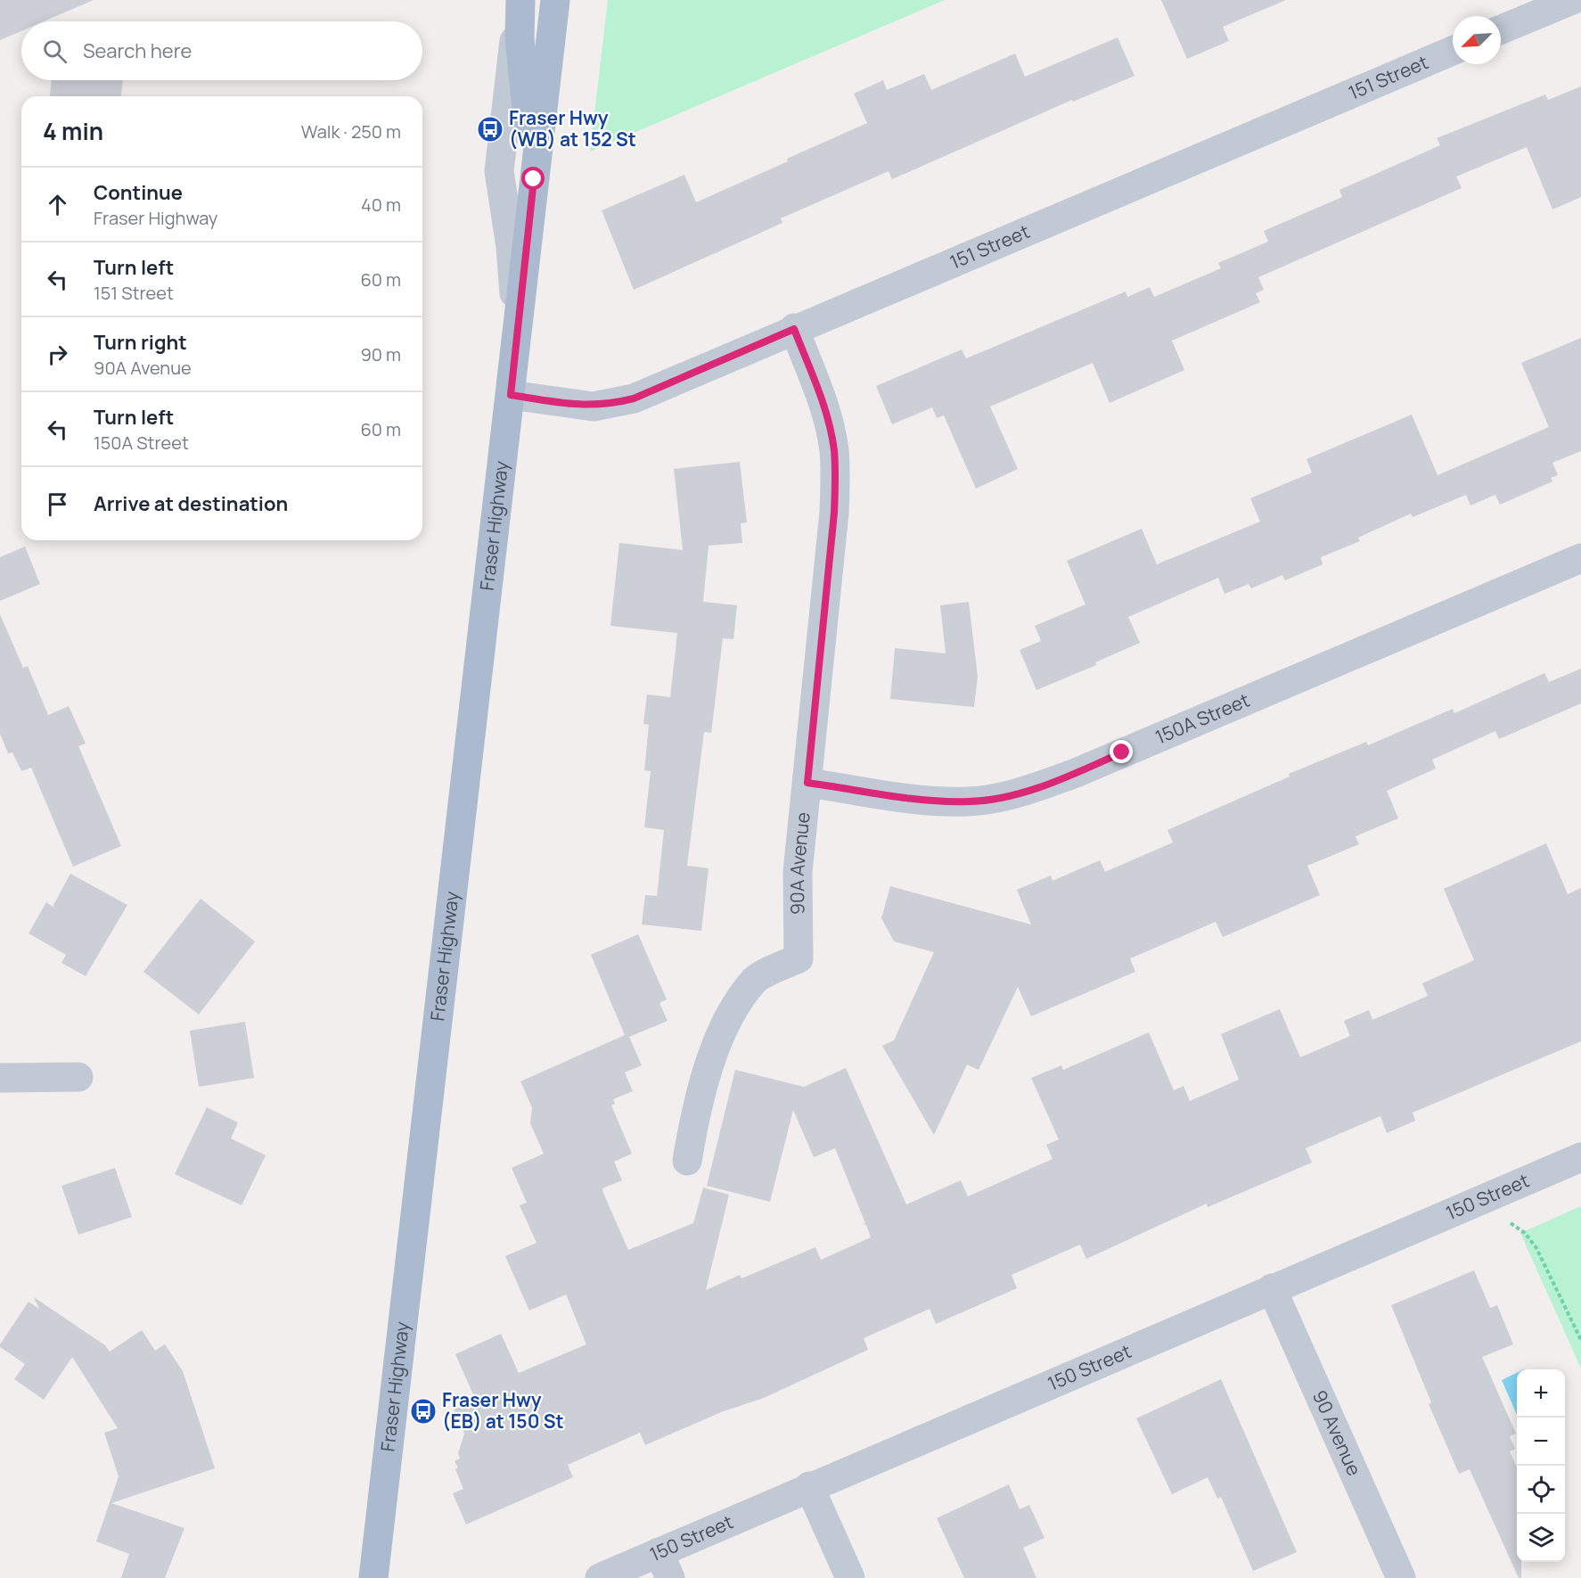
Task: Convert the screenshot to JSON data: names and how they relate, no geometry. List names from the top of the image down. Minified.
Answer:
{"streets":{"main road":["Fraser Highway"],"street":["151 Street","150A Street","90A Avenue","150 Street","90 Avenue"]},"crossings":[["151 Street","Fraser Highway"],["151 Street","90A Avenue"],["150A Street","90A Avenue"],["150 Street","90 Avenue"]],"places":{"bus stop":["Fraser Hwy (WB) at 152 St","Fraser Hwy (EB) at 150 St"]},"north":"bottom left","page":{"search":"Search here","heading":["4 min","Walk · 250 m"],"list":[["Continue","Fraser Highway","40 m"],["Turn left","151 Street","60 m"],["Turn right","90A Avenue","90 m"],["Turn left","150A Street","60 m"],"Arrive at destination"],"map_buttons":["+","−"]}}
